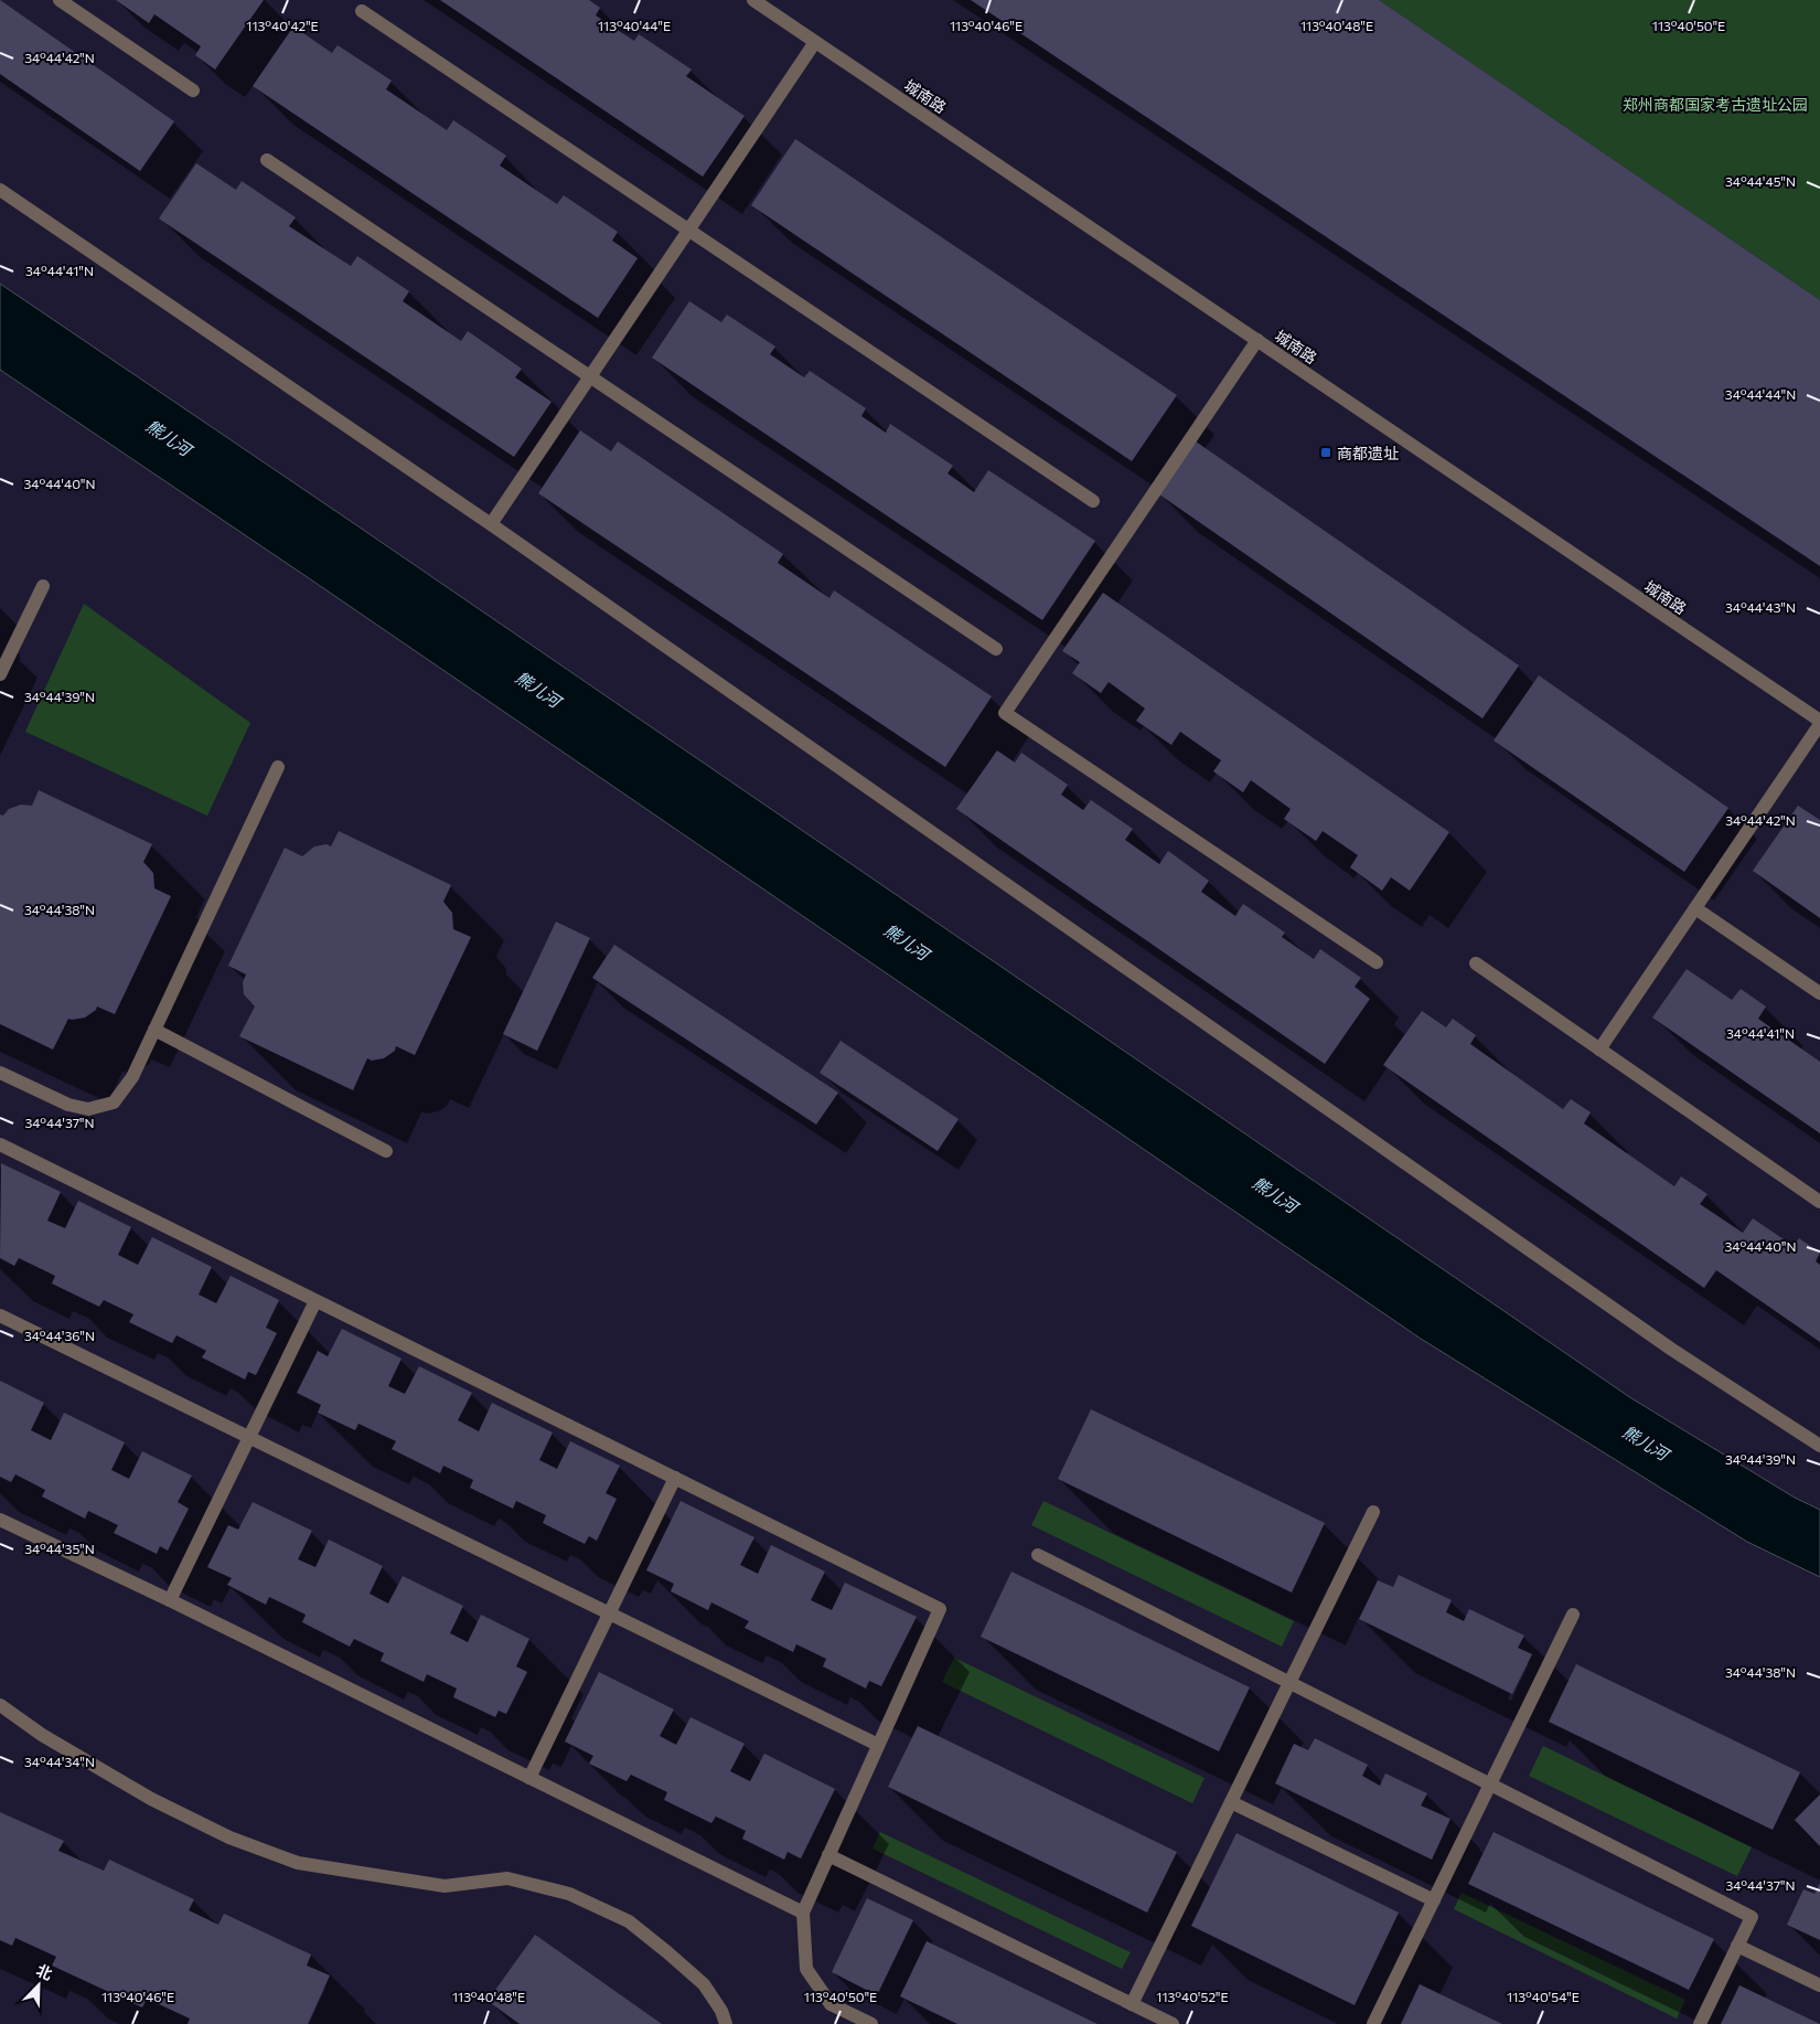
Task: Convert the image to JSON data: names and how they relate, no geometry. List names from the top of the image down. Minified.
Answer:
{"streets":{"street":["城南路"]},"water":["熊儿河"],"parks":["郑州商都国家考古遗址公园"],"places":{"transit":["商都遗址"]},"north":"top right","coordinates":["113°40'42\"E","113°40'44\"E","113°40'46\"E","113°40'48\"E","113°40'50\"E","34°44'42\"N","34°44'45\"N","34°44'41\"N","34°44'44\"N","34°44'40\"N","34°44'43\"N","34°44'39\"N","34°44'38\"N","34°44'37\"N","34°44'36\"N","34°44'35\"N","34°44'34\"N","113°40'52\"E","113°40'54\"E"]}
